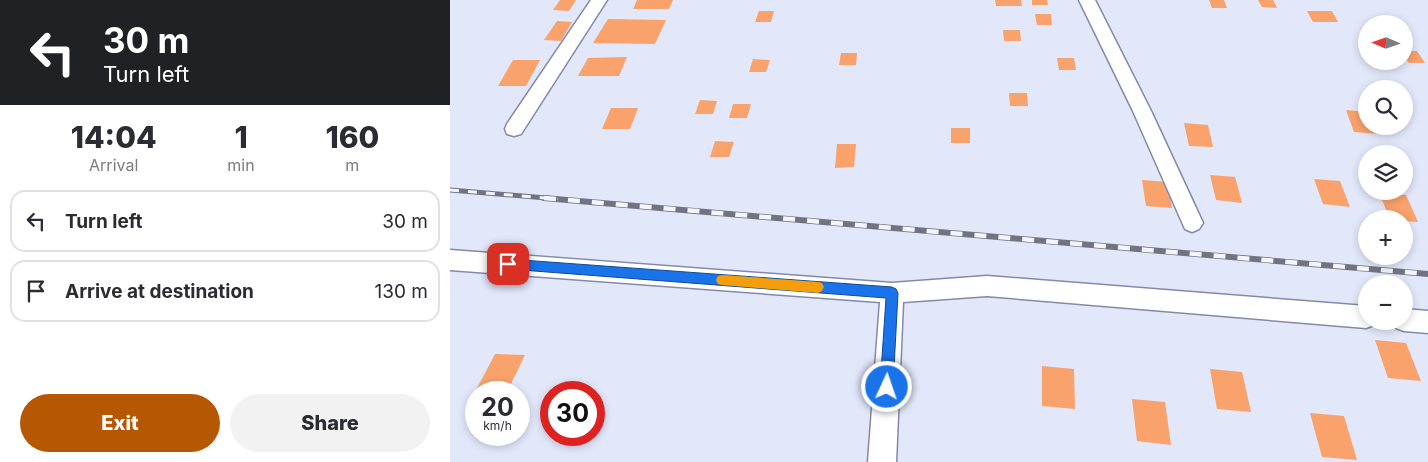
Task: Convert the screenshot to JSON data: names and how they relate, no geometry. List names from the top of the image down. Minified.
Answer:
{"north":"left","page":{"turn":["30 m","Turn left"],"map_buttons":["+","−"],"eta":["14:04","Arrival","1","min","160","m"],"list":[{"name":"Turn left","value":"30 m"},{"name":"Arrive at destination","value":"130 m"}],"speed":"20 km/h","limit":"30","buttons":["Exit","Share"]}}
